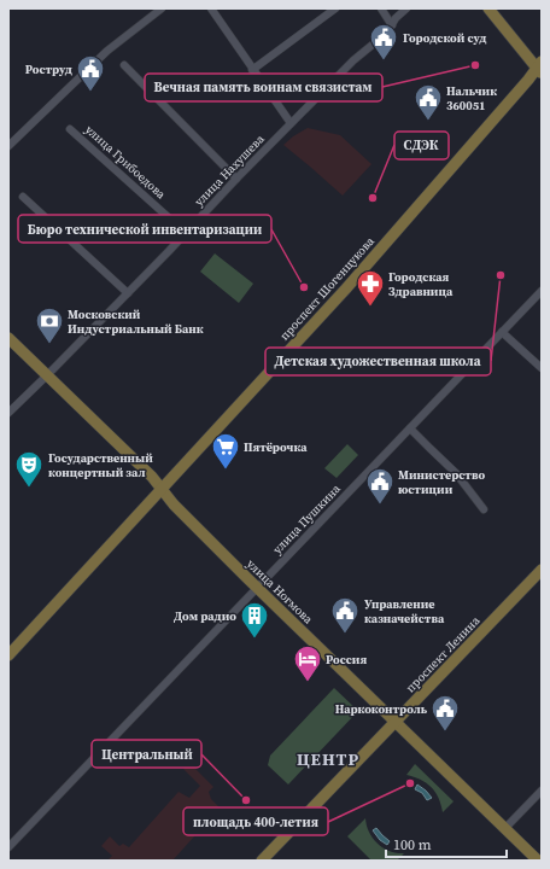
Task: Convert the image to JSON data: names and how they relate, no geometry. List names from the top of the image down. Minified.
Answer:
{"streets":{"main road":["проспект Шогенцукова","улица Ногмова","проспект Ленина"],"street":["улица Грибоедова","улица Нахушева","улица Пушкина"]},"crossings":[["улица Грибоедова","улица Нахушева"],["улица Нахушева","улица Ногмова"],["проспект Шогенцукова","улица Ногмова"],["улица Пушкина","улица Ногмова"],["улица Ногмова","проспект Ленина"]],"districts":["ЦЕНТР"],"places":{"public building":["Городской суд","Роструд","Нальчик 360051","Министерство юстиции","Управление казначейства","Наркоконтроль"],"other":["Вечная память воинам связистам","СДЭК","Детская художественная школа","Бюро технической инвентаризации","площадь 400-летия","Центральный"],"pharmacy":["Городская Здравница"],"bank":["Московский Индустриальный Банк"],"supermarket":["Пятёрочка"],"theatre":["Государственный концертный зал"],"building":["Дом радио"],"hotel":["Россия"]},"scale_bar":"100 m"}
